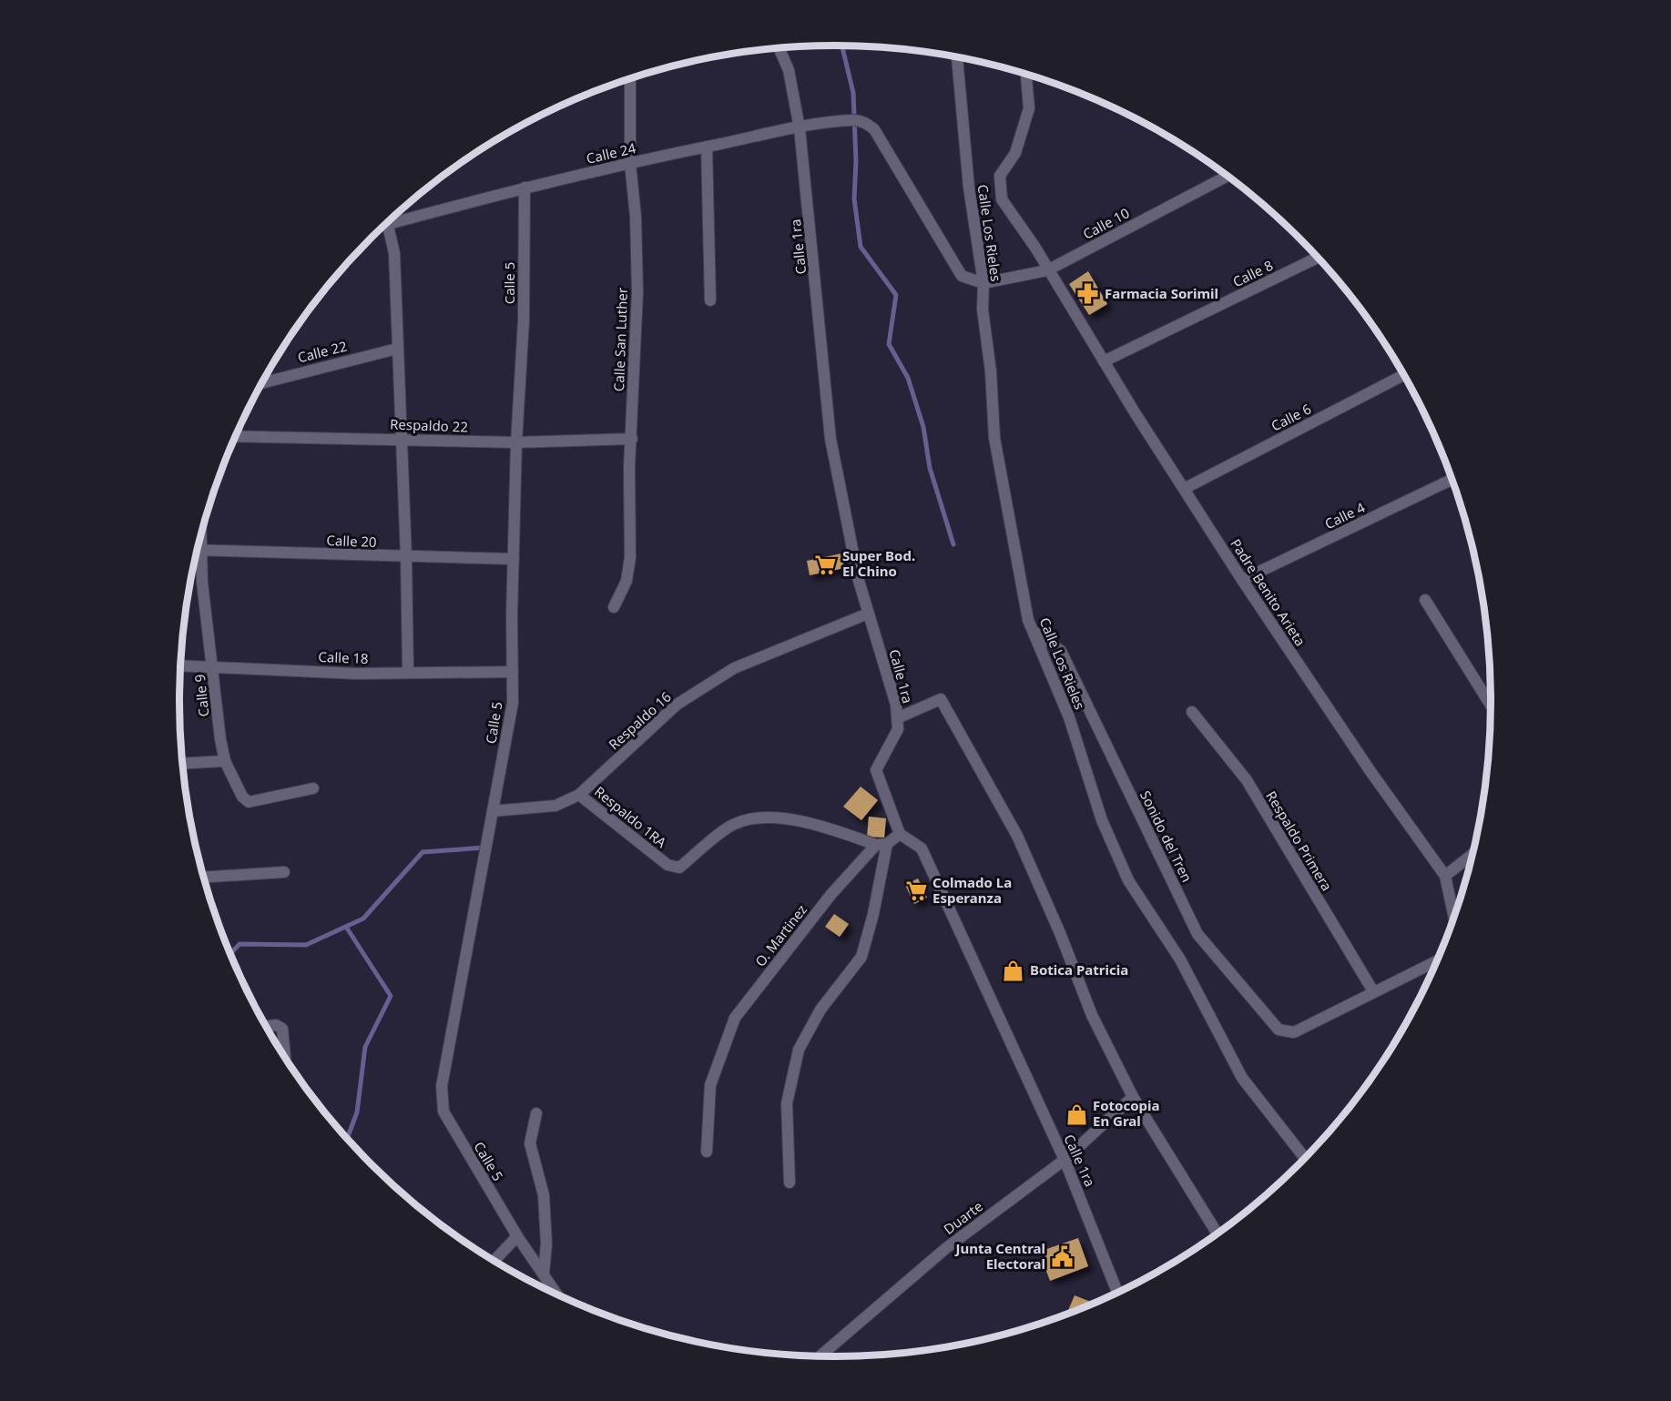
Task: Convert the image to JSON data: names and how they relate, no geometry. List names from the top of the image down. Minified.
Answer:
{"streets":{"street":["Calle 24","Calle 10","Calle Los Rieles","Calle 1ra","Calle 8","Calle 5","Calle San Luther","Calle 22","Calle 6","Respaldo 22","Calle 4","Calle 20","Padre Benito Arieta","Calle 18","Calle 9","Respaldo 16","Respaldo 1RA","Sonido del Tren","Respaldo Primera","O. Martinez","Duarte"]},"crossings":[["Calle 24","Calle 10"],["Calle 24","Calle Los Rieles"],["Calle 24","Calle 1ra"],["Calle 24","Calle 5"],["Calle 24","Calle San Luther"],["Calle 10","Calle Los Rieles"],["Calle 10","Padre Benito Arieta"],["Calle Los Rieles","Sonido del Tren"],["Calle 1ra","Respaldo 16"],["Calle 1ra","Duarte"],["Calle 8","Padre Benito Arieta"],["Calle 5","Respaldo 22"],["Calle 5","Calle 20"],["Calle 5","Calle 18"],["Calle 5","Respaldo 16"],["Calle San Luther","Respaldo 22"],["Calle 6","Padre Benito Arieta"],["Calle 4","Padre Benito Arieta"],["Calle 18","Calle 9"],["Respaldo 16","Respaldo 1RA"],["Respaldo 1RA","O. Martinez"],["Sonido del Tren","Respaldo Primera"]],"places":{"pharmacy":["Farmacia Sorimil"],"supermarket":["Super Bod. El Chino","Colmado La Esperanza"],"shop":["Botica Patricia","Fotocopia En Gral"],"public building":["Junta Central Electoral"]}}
